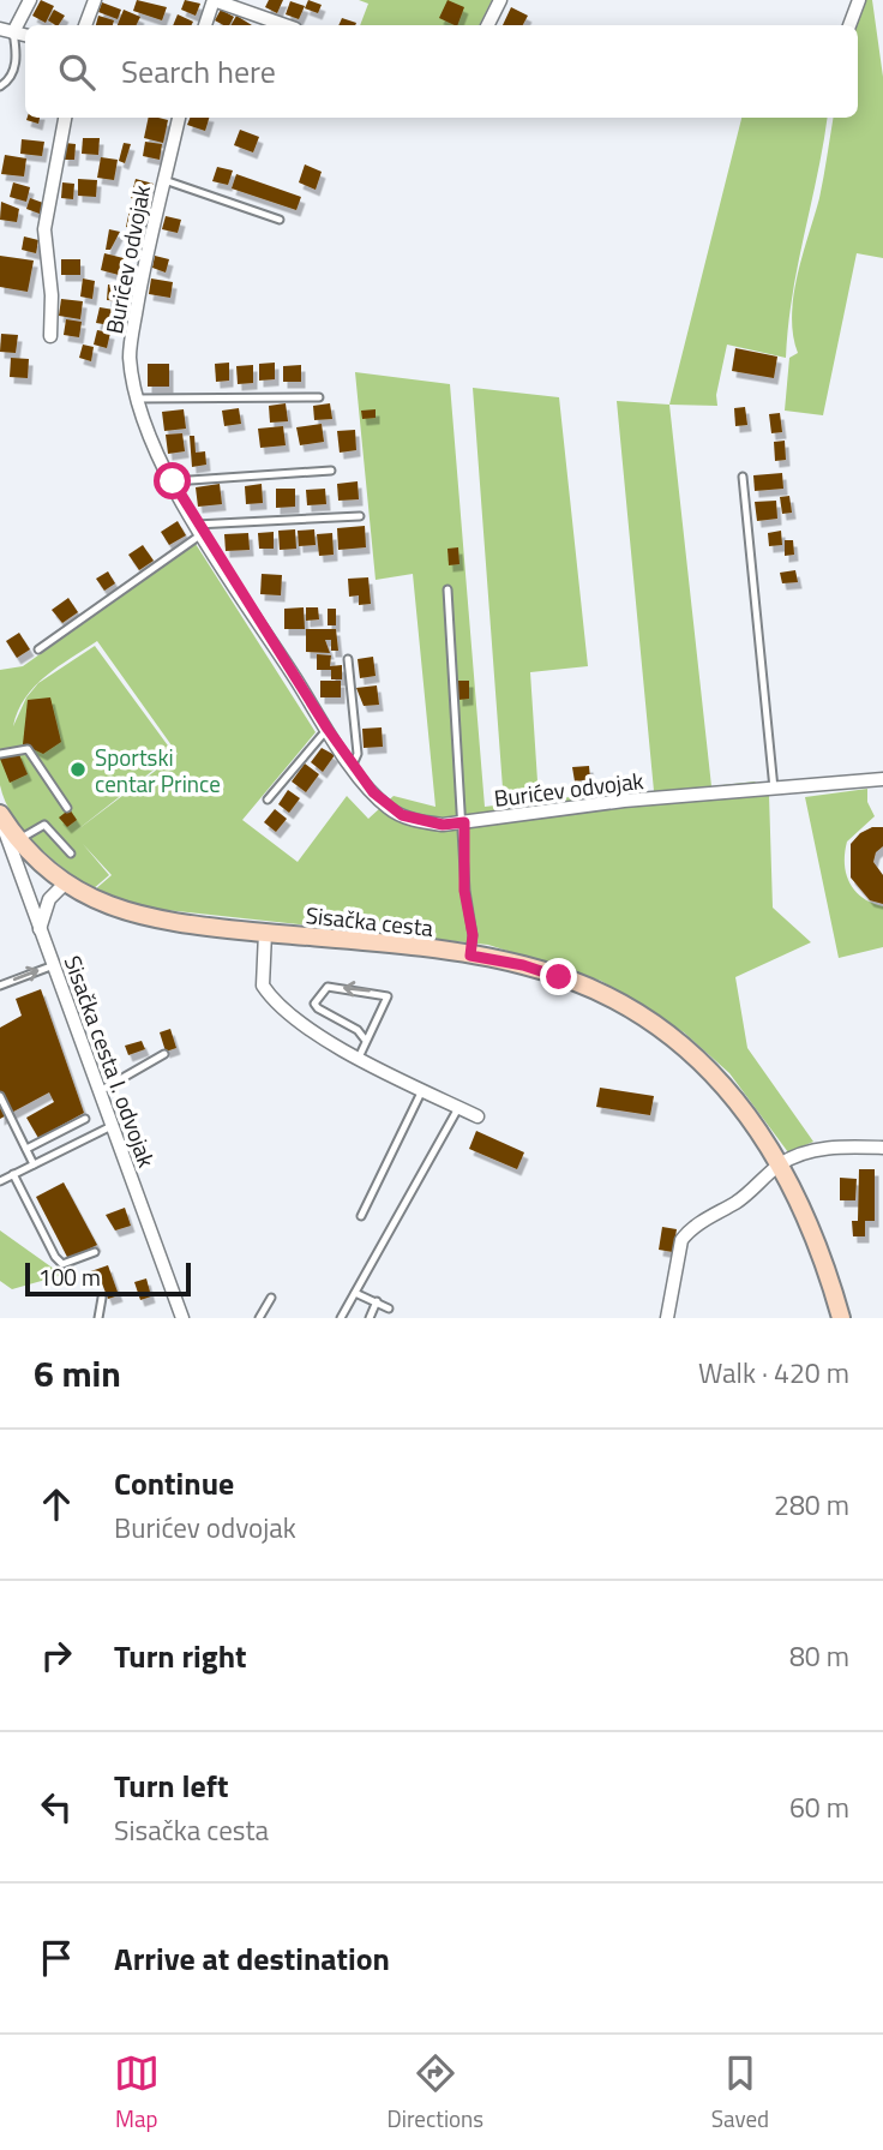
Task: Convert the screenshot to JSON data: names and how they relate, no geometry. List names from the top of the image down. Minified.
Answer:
{"streets":{"main road":["Sisačka cesta"],"street":["Burićev odvojak","Sisačka cesta I. odvojak"]},"crossings":[["Sisačka cesta","Sisačka cesta I. odvojak"]],"places":["Sportski centar Prince"],"scale_bar":"100 m","page":{"search":"Search here","scale":"100 m","heading":["6 min","Walk · 420 m"],"list":[["Continue","Burićev odvojak","280 m"],["Turn right","80 m"],["Turn left","Sisačka cesta","60 m"],"Arrive at destination"],"nav":["Map","Directions","Saved"]}}
